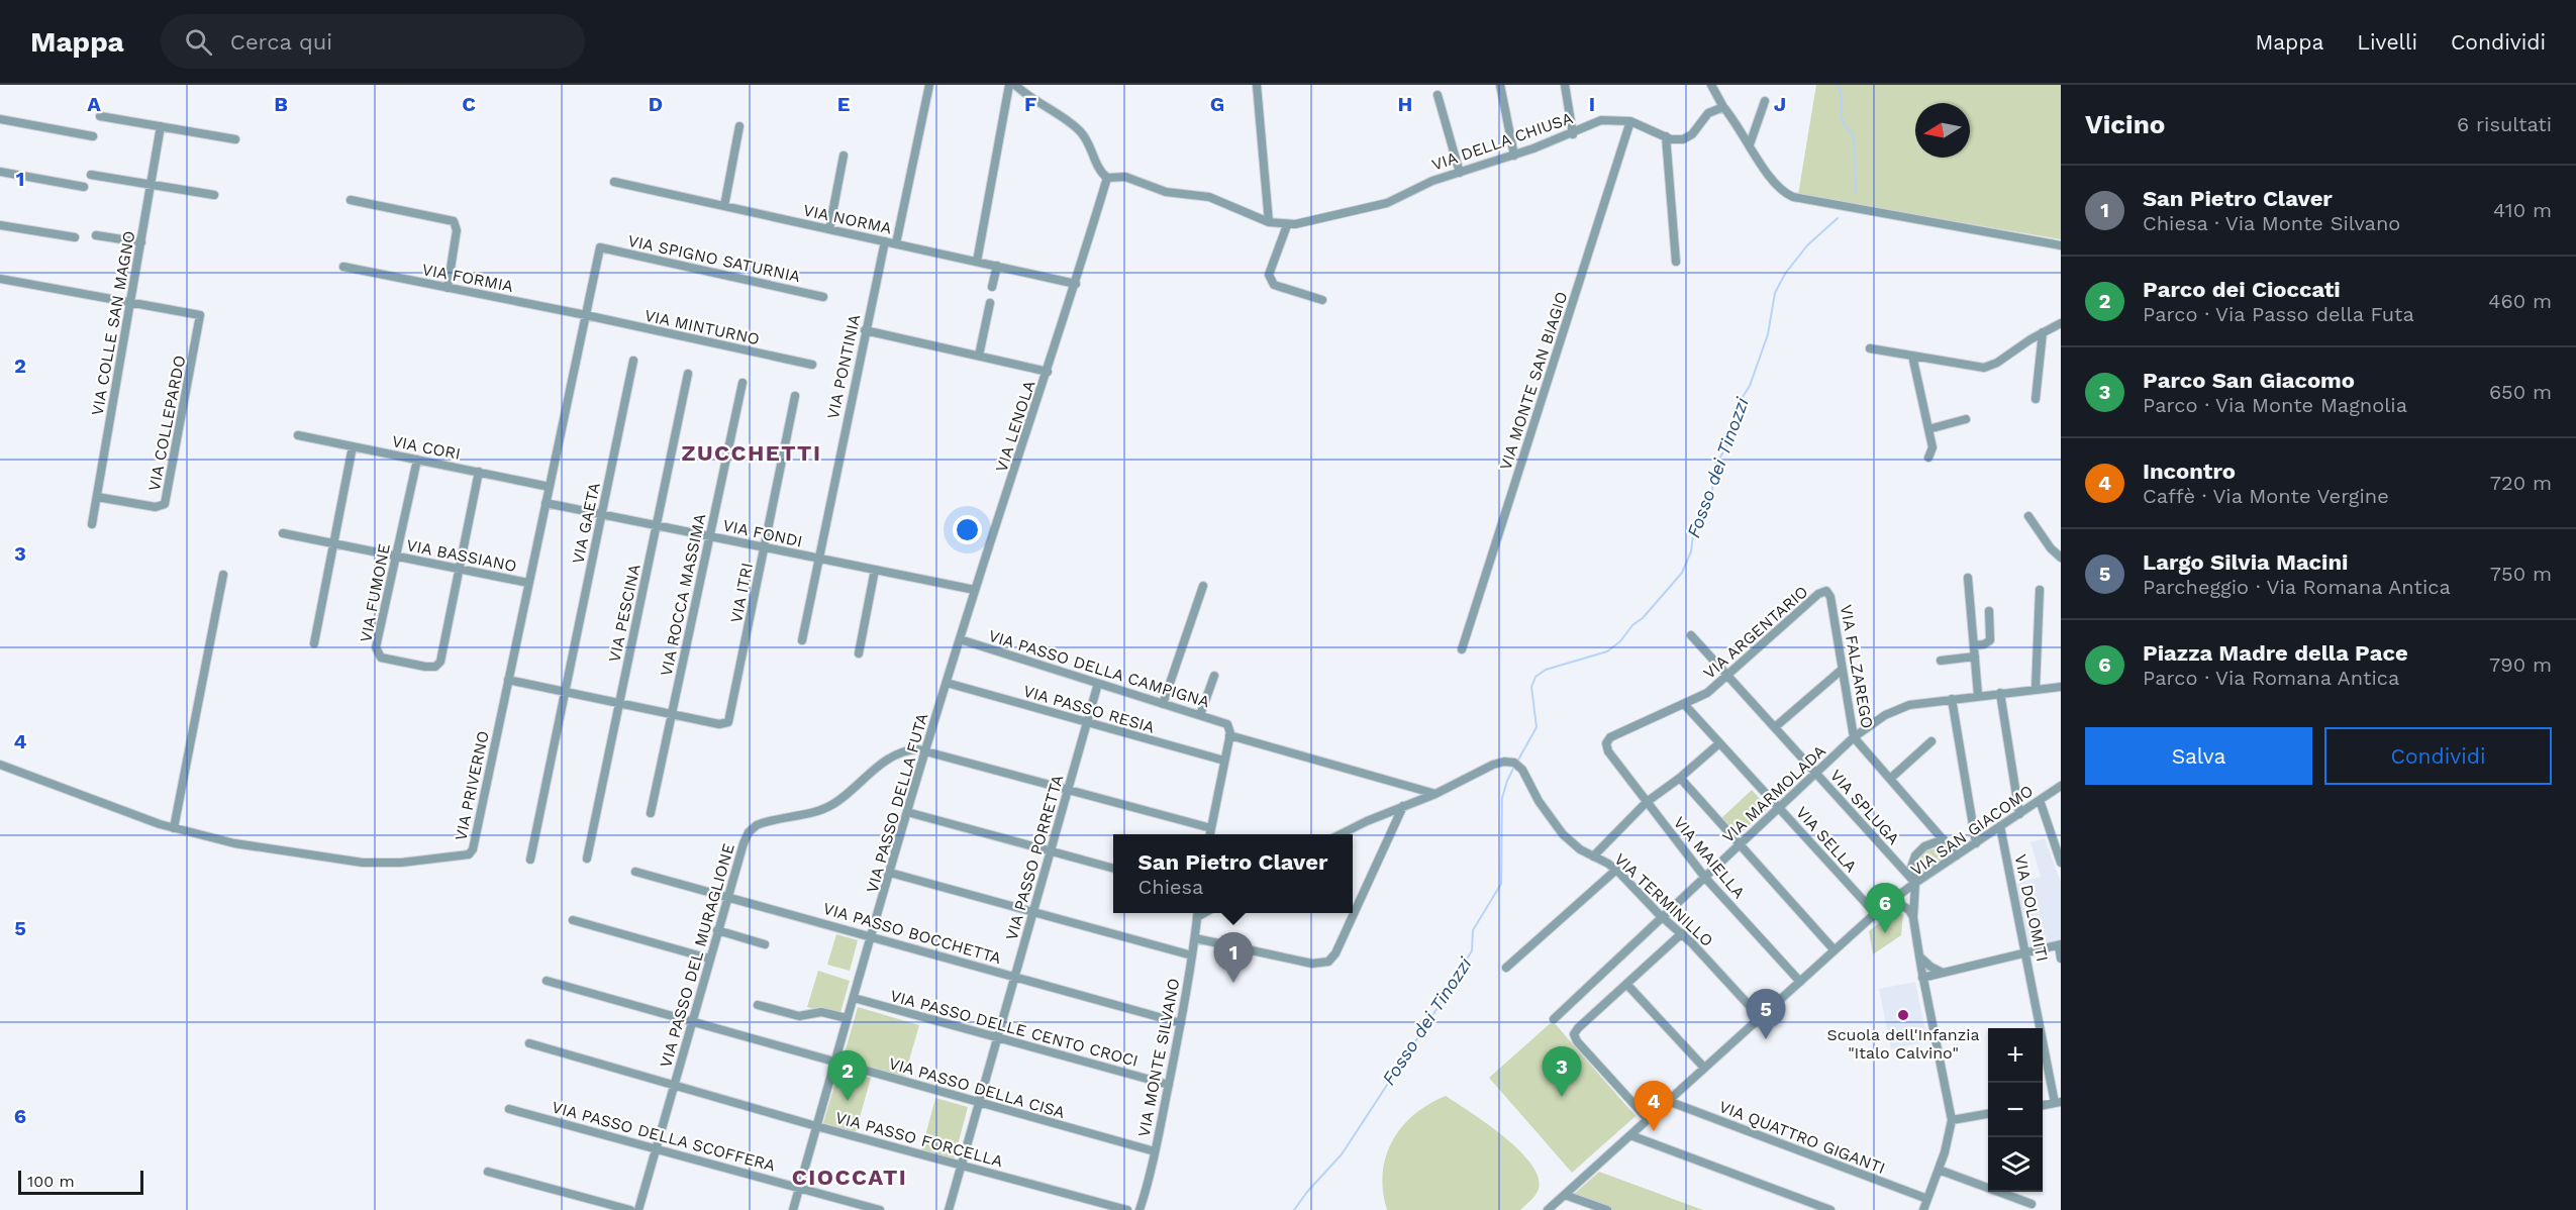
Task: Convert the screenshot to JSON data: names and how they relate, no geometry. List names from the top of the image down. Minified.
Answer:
{"streets":{"street":["VIA DELLA CHIUSA","VIA NORMA","VIA SPIGNO SATURNIA","VIA FORMIA","VIA COLLE SAN MAGNO","VIA MINTURNO","VIA PONTINIA","VIA MONTE SAN BIAGIO","VIA COLLEPARDO","VIA LENOLA","VIA CORI","VIA GAETA","VIA FONDI","VIA BASSIANO","VIA FUMONE","VIA ITRI","VIA ROCCA MASSIMA","VIA PESCINA","VIA ARGENTARIO","VIA FALZAREGO","VIA PASSO DELLA CAMPIGNA","VIA PASSO RESIA","VIA PRIVERNO","VIA MARMOLADA","VIA PASSO DELLA FUTA","VIA SPLUGA","VIA SAN GIACOMO","VIA SELLA","VIA PASSO PORRETTA","VIA MAIELLA","VIA TERMINILLO","VIA DOLOMITI","VIA PASSO BOCCHETTA","VIA PASSO DEL MURAGLIONE","VIA PASSO DELLE CENTO CROCI","VIA MONTE SILVANO","VIA PASSO DELLA CISA","VIA PASSO DELLA SCOFFERA","VIA QUATTRO GIGANTI","VIA PASSO FORCELLA"]},"crossings":[["VIA DELLA CHIUSA","VIA MONTE SAN BIAGIO"],["VIA DELLA CHIUSA","VIA LENOLA"],["VIA NORMA","VIA PONTINIA"],["VIA NORMA","VIA LENOLA"],["VIA SPIGNO SATURNIA","VIA PRIVERNO"],["VIA FORMIA","VIA MINTURNO"],["VIA FORMIA","VIA PRIVERNO"],["VIA COLLE SAN MAGNO","VIA COLLEPARDO"],["VIA MINTURNO","VIA PRIVERNO"],["VIA PONTINIA","VIA FONDI"],["VIA LENOLA","VIA FONDI"],["VIA LENOLA","VIA PASSO DELLA CAMPIGNA"],["VIA LENOLA","VIA PASSO RESIA"],["VIA LENOLA","VIA PASSO DELLA FUTA"],["VIA CORI","VIA FUMONE"],["VIA CORI","VIA PRIVERNO"],["VIA GAETA","VIA FONDI"],["VIA FONDI","VIA ITRI"],["VIA FONDI","VIA ROCCA MASSIMA"],["VIA FONDI","VIA PESCINA"],["VIA FONDI","VIA PRIVERNO"],["VIA BASSIANO","VIA FUMONE"],["VIA BASSIANO","VIA PRIVERNO"],["VIA ITRI","VIA ROCCA MASSIMA"],["VIA ARGENTARIO","VIA FALZAREGO"],["VIA ARGENTARIO","VIA SPLUGA"],["VIA ARGENTARIO","VIA SELLA"],["VIA ARGENTARIO","VIA MAIELLA"],["VIA FALZAREGO","VIA MARMOLADA"],["VIA FALZAREGO","VIA SPLUGA"],["VIA FALZAREGO","VIA SAN GIACOMO"],["VIA PASSO RESIA","VIA PASSO DELLA FUTA"],["VIA PASSO RESIA","VIA PASSO PORRETTA"],["VIA MARMOLADA","VIA SPLUGA"],["VIA MARMOLADA","VIA SELLA"],["VIA MARMOLADA","VIA MAIELLA"],["VIA MARMOLADA","VIA TERMINILLO"],["VIA PASSO DELLA FUTA","VIA PASSO BOCCHETTA"],["VIA PASSO DELLA FUTA","VIA PASSO DEL MURAGLIONE"],["VIA PASSO DELLA FUTA","VIA PASSO DELLE CENTO CROCI"],["VIA PASSO DELLA FUTA","VIA PASSO DELLA CISA"],["VIA PASSO DELLA FUTA","VIA PASSO DELLA SCOFFERA"],["VIA PASSO DELLA FUTA","VIA PASSO FORCELLA"],["VIA SPLUGA","VIA SAN GIACOMO"],["VIA SAN GIACOMO","VIA DOLOMITI"],["VIA PASSO PORRETTA","VIA PASSO BOCCHETTA"],["VIA PASSO PORRETTA","VIA PASSO DELLE CENTO CROCI"],["VIA PASSO PORRETTA","VIA PASSO DELLA CISA"],["VIA PASSO PORRETTA","VIA PASSO FORCELLA"],["VIA PASSO BOCCHETTA","VIA PASSO DEL MURAGLIONE"],["VIA PASSO BOCCHETTA","VIA MONTE SILVANO"],["VIA PASSO DEL MURAGLIONE","VIA PASSO DELLA CISA"],["VIA PASSO DEL MURAGLIONE","VIA PASSO DELLA SCOFFERA"],["VIA PASSO DEL MURAGLIONE","VIA PASSO FORCELLA"],["VIA PASSO DELLE CENTO CROCI","VIA MONTE SILVANO"],["VIA MONTE SILVANO","VIA PASSO DELLA CISA"]],"districts":["ZUCCHETTI","CIOCCATI"],"water":["Fosso dei Tinozzi"],"places":["Scuola dell'Infanzia \"Italo Calvino\""],"scale_bar":"100 m","north":"left","page":{"header":"Mappa","search":"Cerca qui","nav":["Mappa","Livelli","Condividi"],"heading":["Vicino","6 risultati"],"list":[{"mark":"1","name":"San Pietro Claver","note":"Chiesa · Via Monte Silvano","value":"410 m"},{"mark":"2","name":"Parco dei Cioccati","note":"Parco · Via Passo della Futa","value":"460 m"},{"mark":"3","name":"Parco San Giacomo","note":"Parco · Via Monte Magnolia","value":"650 m"},{"mark":"4","name":"Incontro","note":"Caffè · Via Monte Vergine","value":"720 m"},{"mark":"5","name":"Largo Silvia Macini","note":"Parcheggio · Via Romana Antica","value":"750 m"},{"mark":"6","name":"Piazza Madre della Pace","note":"Parco · Via Romana Antica","value":"790 m"}],"buttons":["Salva","Condividi"],"popup":["San Pietro Claver","Chiesa"],"pins":["6","1","5","3","2","4"],"map_buttons":["+","−"],"scale":"100 m"},"grid":{"columns":["A","B","C","D","E","F","G","H","I","J"],"rows":["1","2","3","4","5","6"]}}
